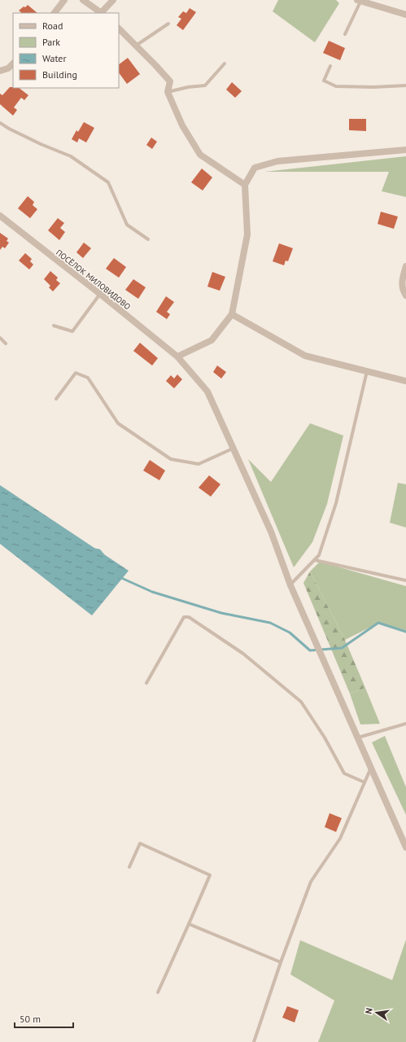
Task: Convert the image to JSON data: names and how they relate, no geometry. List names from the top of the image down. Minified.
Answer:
{"streets":{"street":["ПОСЁЛОК МИЛОВИДОВО"]},"legend":["Road","Park","Water","Building"],"scale_bar":"50 m","north":"left"}
